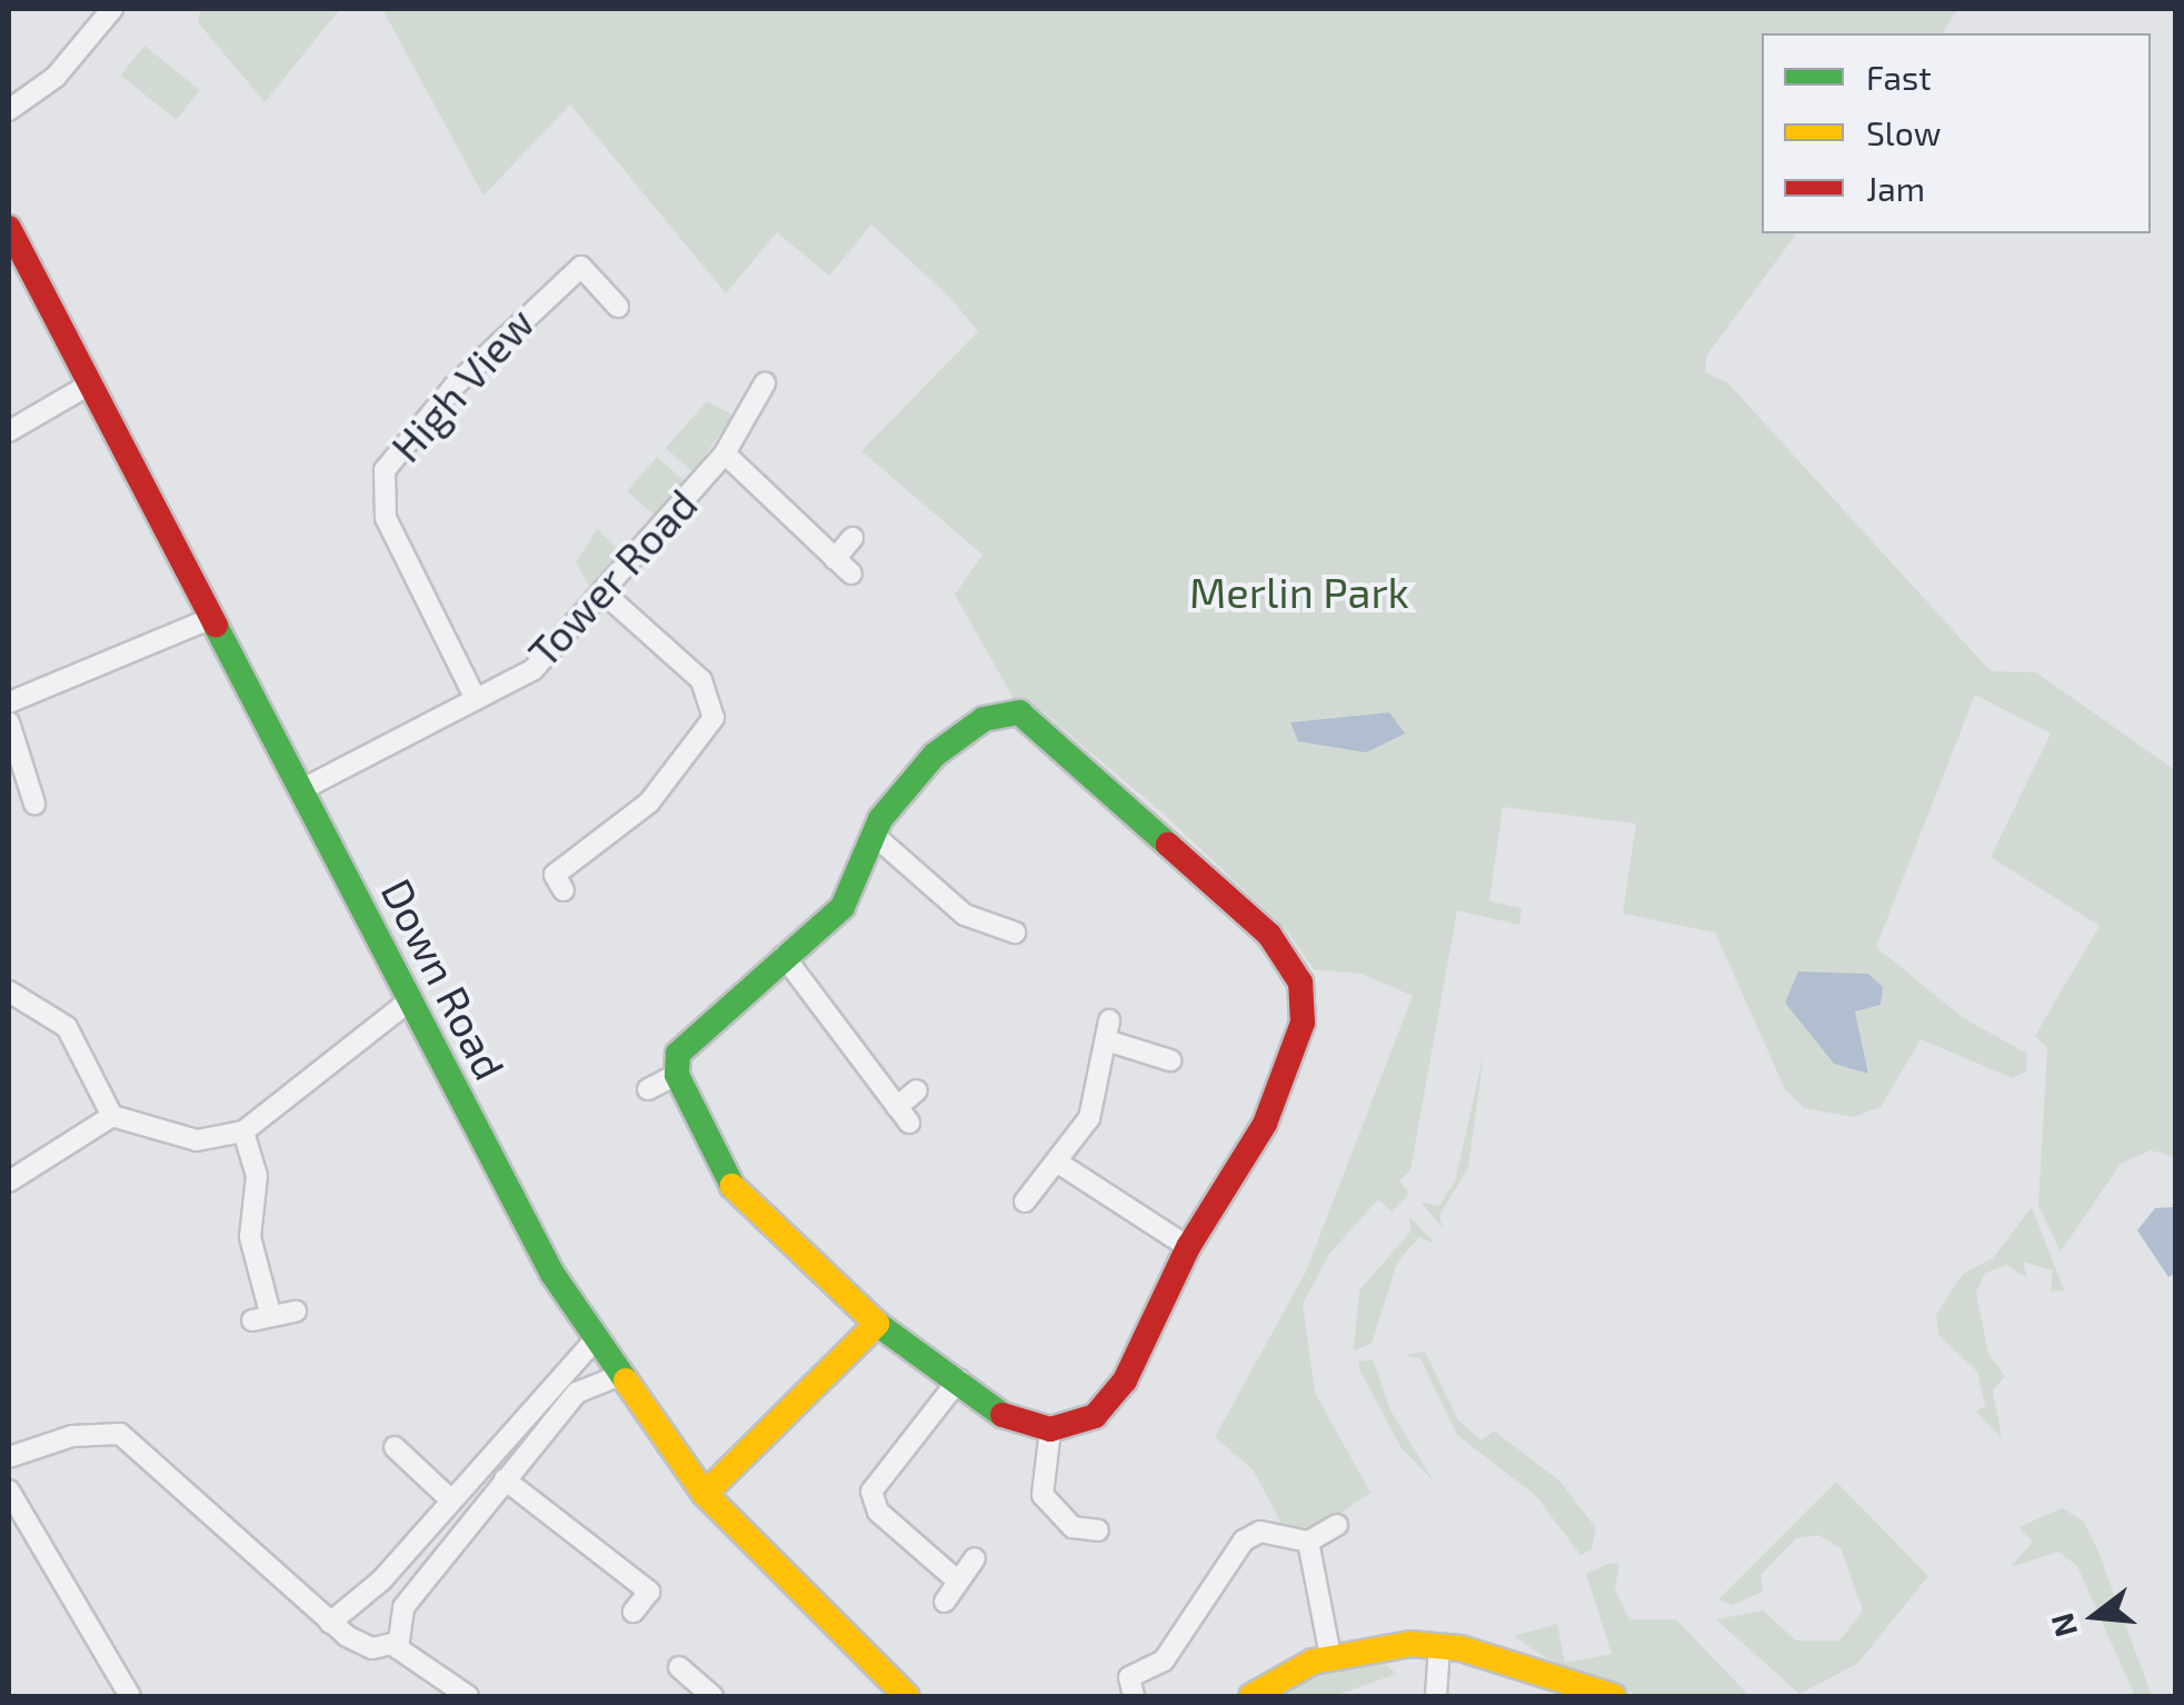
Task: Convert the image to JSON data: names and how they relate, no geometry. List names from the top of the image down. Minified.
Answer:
{"streets":{"street":["High View","Tower Road","Down Road"]},"crossings":[["High View","Tower Road"],["Tower Road","Down Road"]],"parks":["Merlin Park"],"legend":["Fast","Slow","Jam"],"north":"left"}
